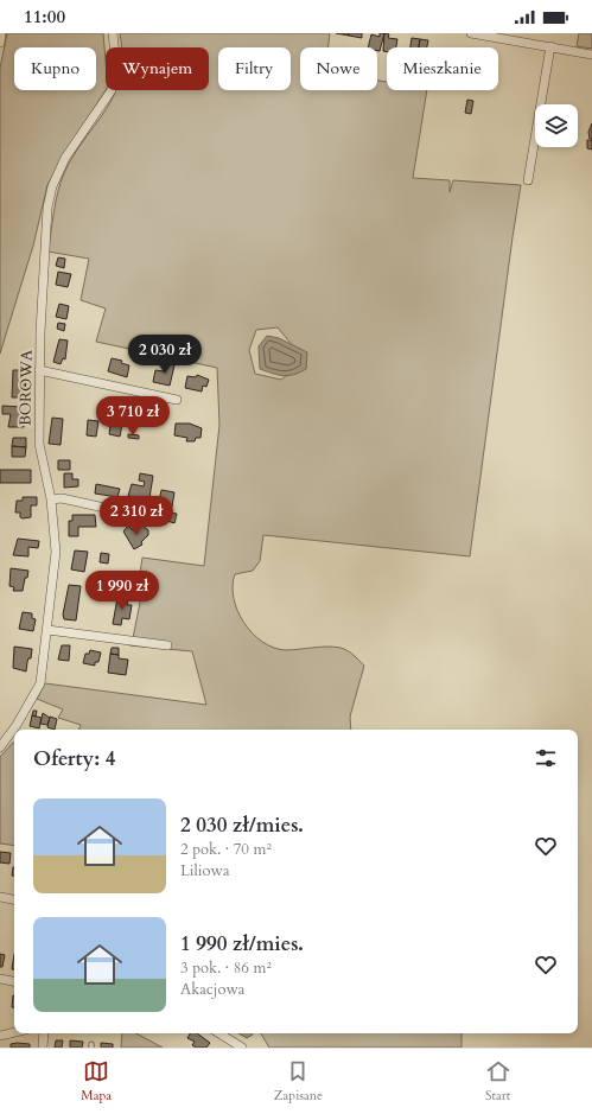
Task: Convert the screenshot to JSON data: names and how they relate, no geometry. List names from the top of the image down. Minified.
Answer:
{"streets":{"street":["BOROWA"]},"page":{"status":"11:00","chip":["Kupno","Wynajem","Filtry","Nowe","Mieszkanie"],"price":["2 030 zł","3 710 zł","2 310 zł","1 990 zł"],"heading":"Oferty: 4","list":[{"name":"2 030 zł/mies.","note":"2 pok. · 70 m² · Liliowa"},{"name":"1 990 zł/mies.","note":"3 pok. · 86 m² · Akacjowa"}],"tabs":["Mapa","Zapisane","Start"]}}
